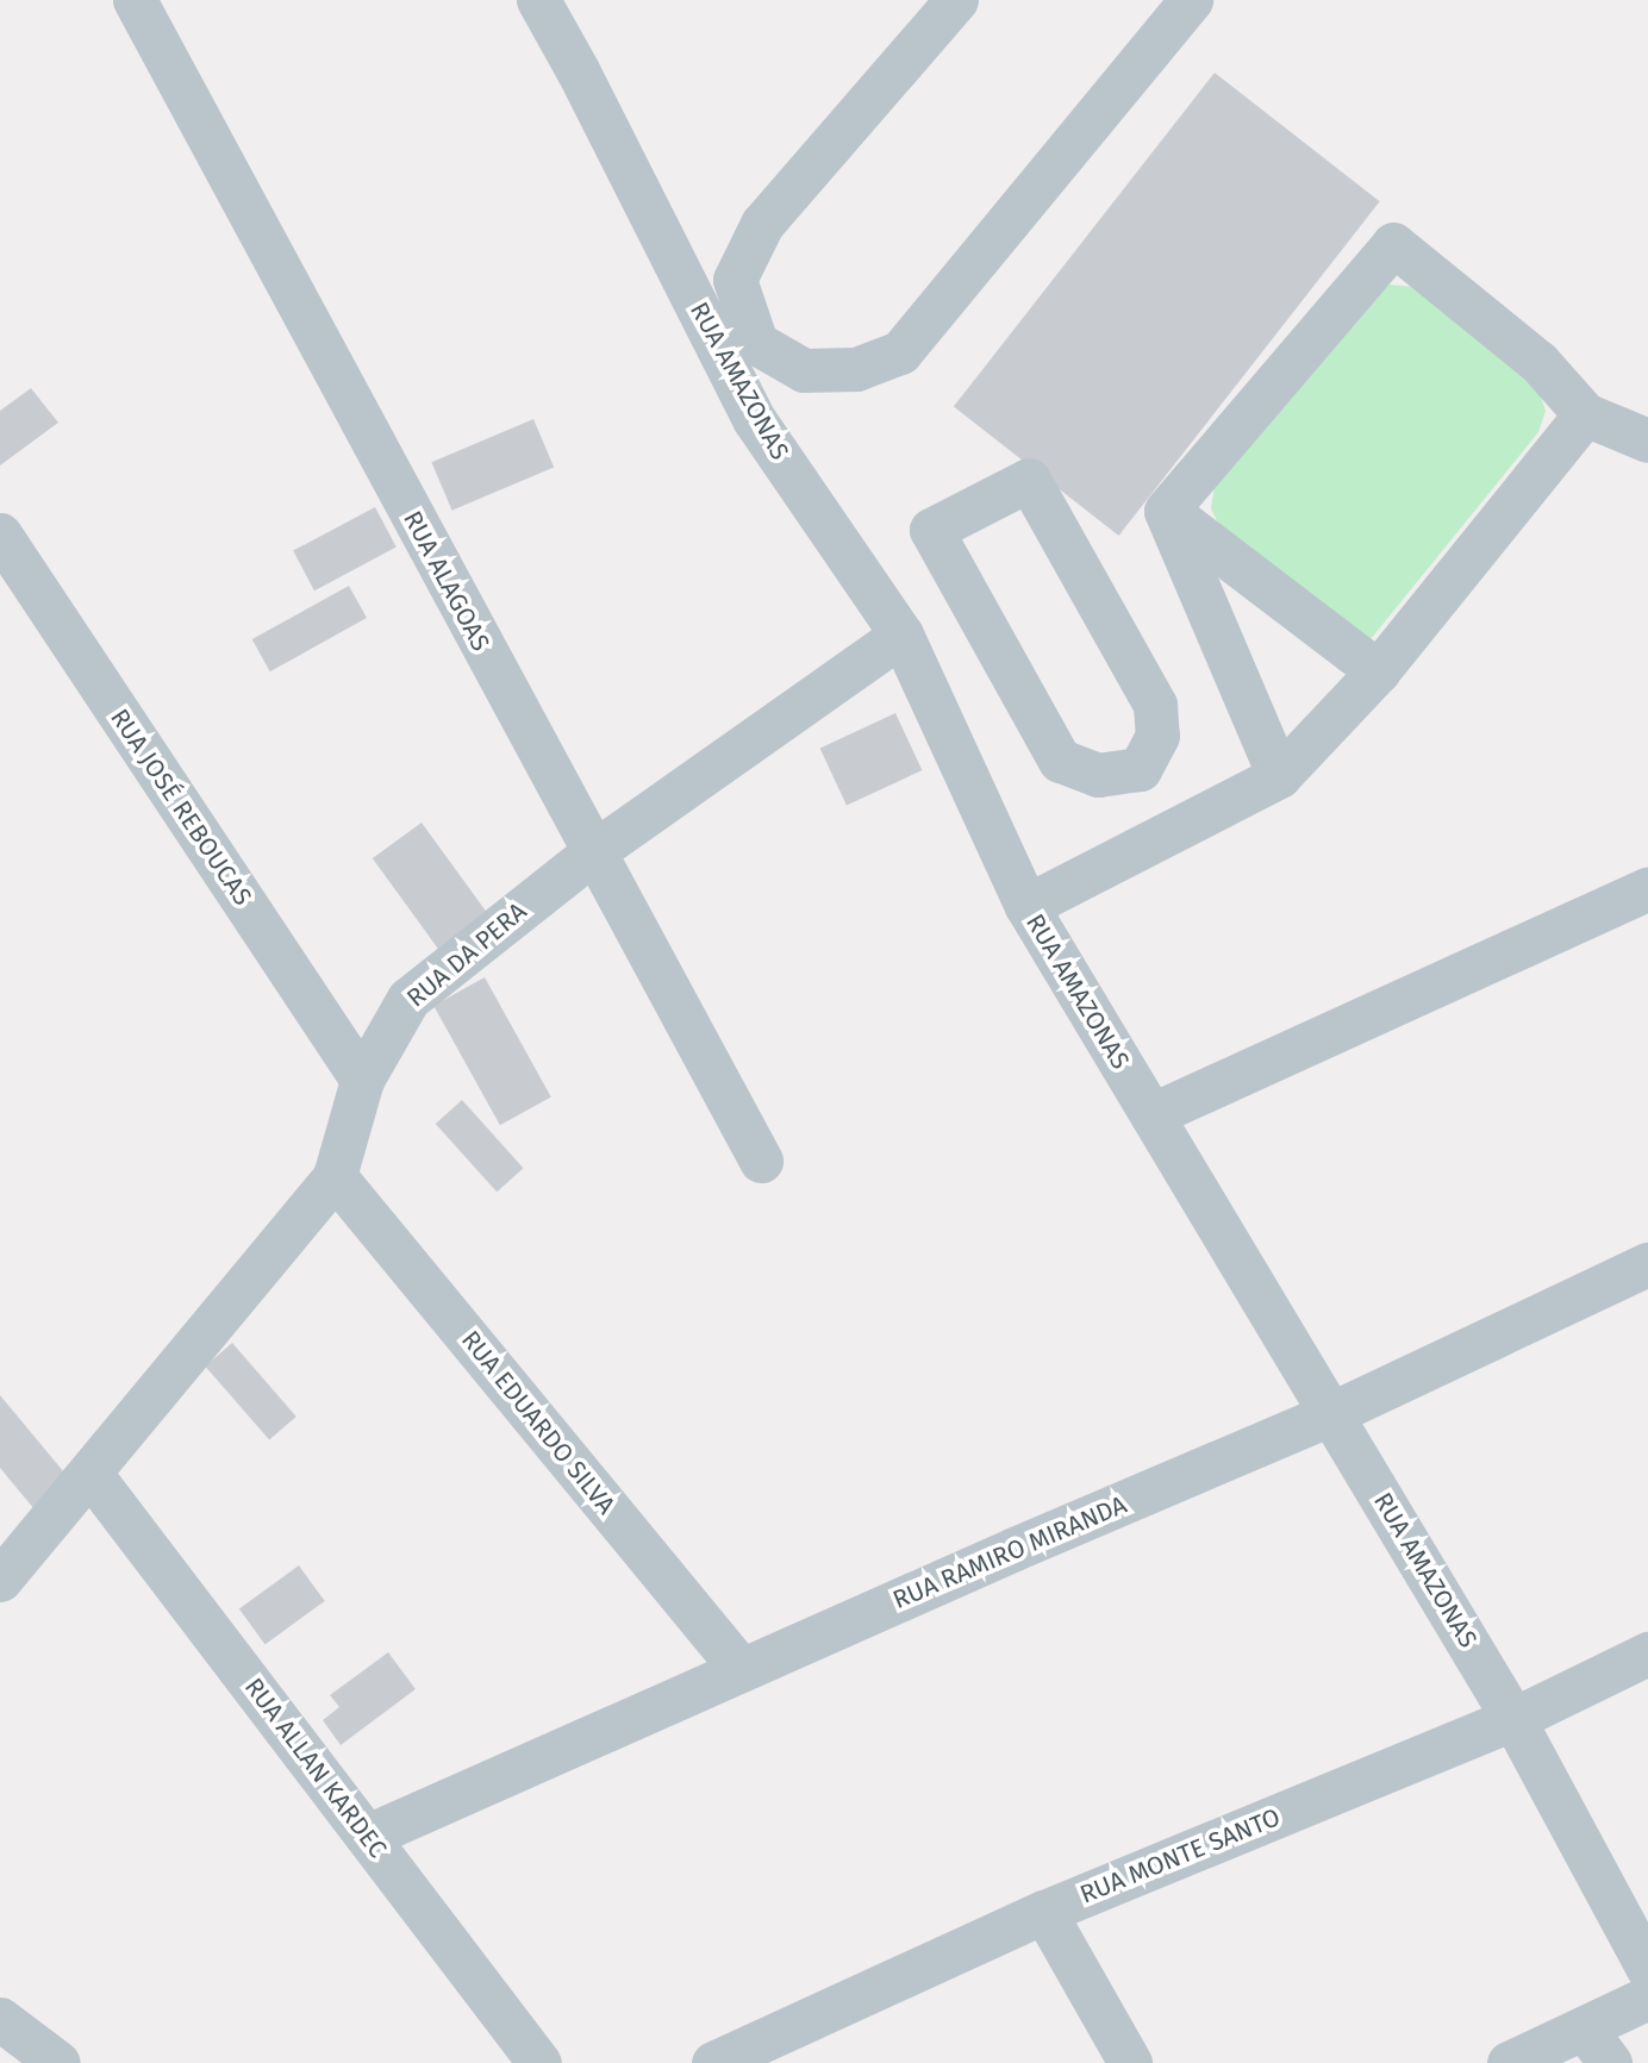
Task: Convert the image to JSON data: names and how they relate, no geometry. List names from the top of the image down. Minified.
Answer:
{"streets":{"street":["RUA AMAZONAS","RUA ALAGOAS","RUA JOSÉ REBOUCAS","RUA DA PERA","RUA EDUARDO SILVA","RUA RAMIRO MIRANDA","RUA ALLAN KARDEC","RUA MONTE SANTO"]},"crossings":[["RUA AMAZONAS","RUA DA PERA"],["RUA AMAZONAS","RUA RAMIRO MIRANDA"],["RUA AMAZONAS","RUA MONTE SANTO"],["RUA ALAGOAS","RUA DA PERA"],["RUA JOSÉ REBOUCAS","RUA DA PERA"],["RUA DA PERA","RUA EDUARDO SILVA"],["RUA DA PERA","RUA ALLAN KARDEC"],["RUA EDUARDO SILVA","RUA RAMIRO MIRANDA"],["RUA RAMIRO MIRANDA","RUA ALLAN KARDEC"]]}
